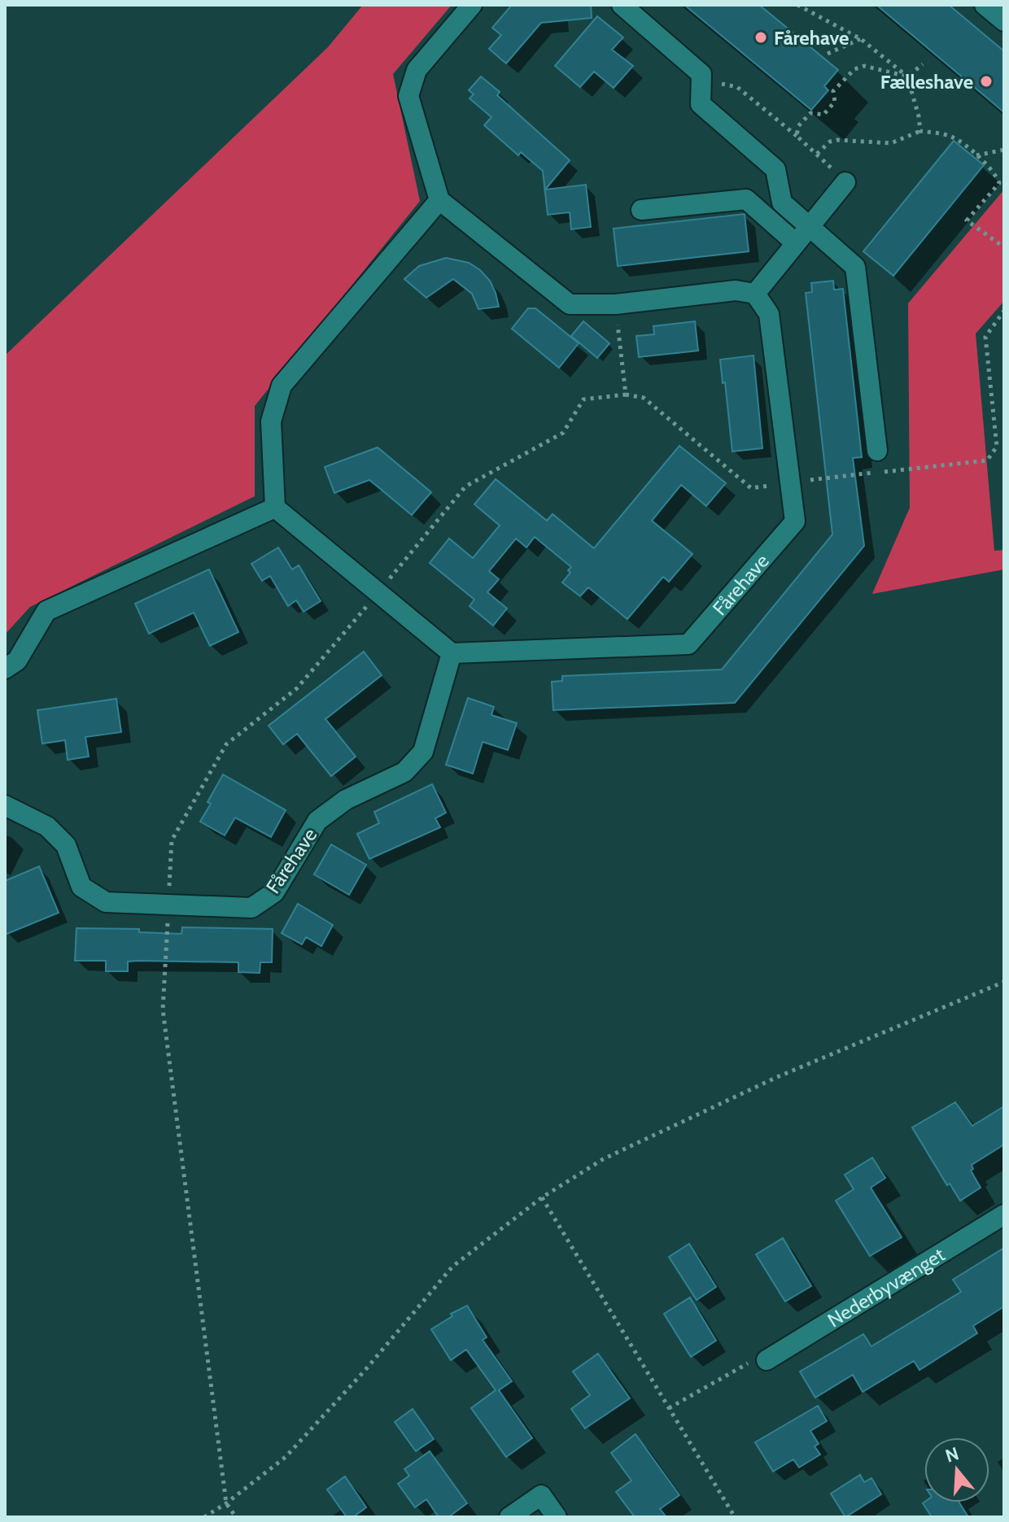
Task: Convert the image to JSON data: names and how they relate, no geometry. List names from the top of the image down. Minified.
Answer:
{"streets":{"street":["Fårehave","Nederbyvænget"]},"places":["Fårehave","Fælleshave"],"north":"top"}
